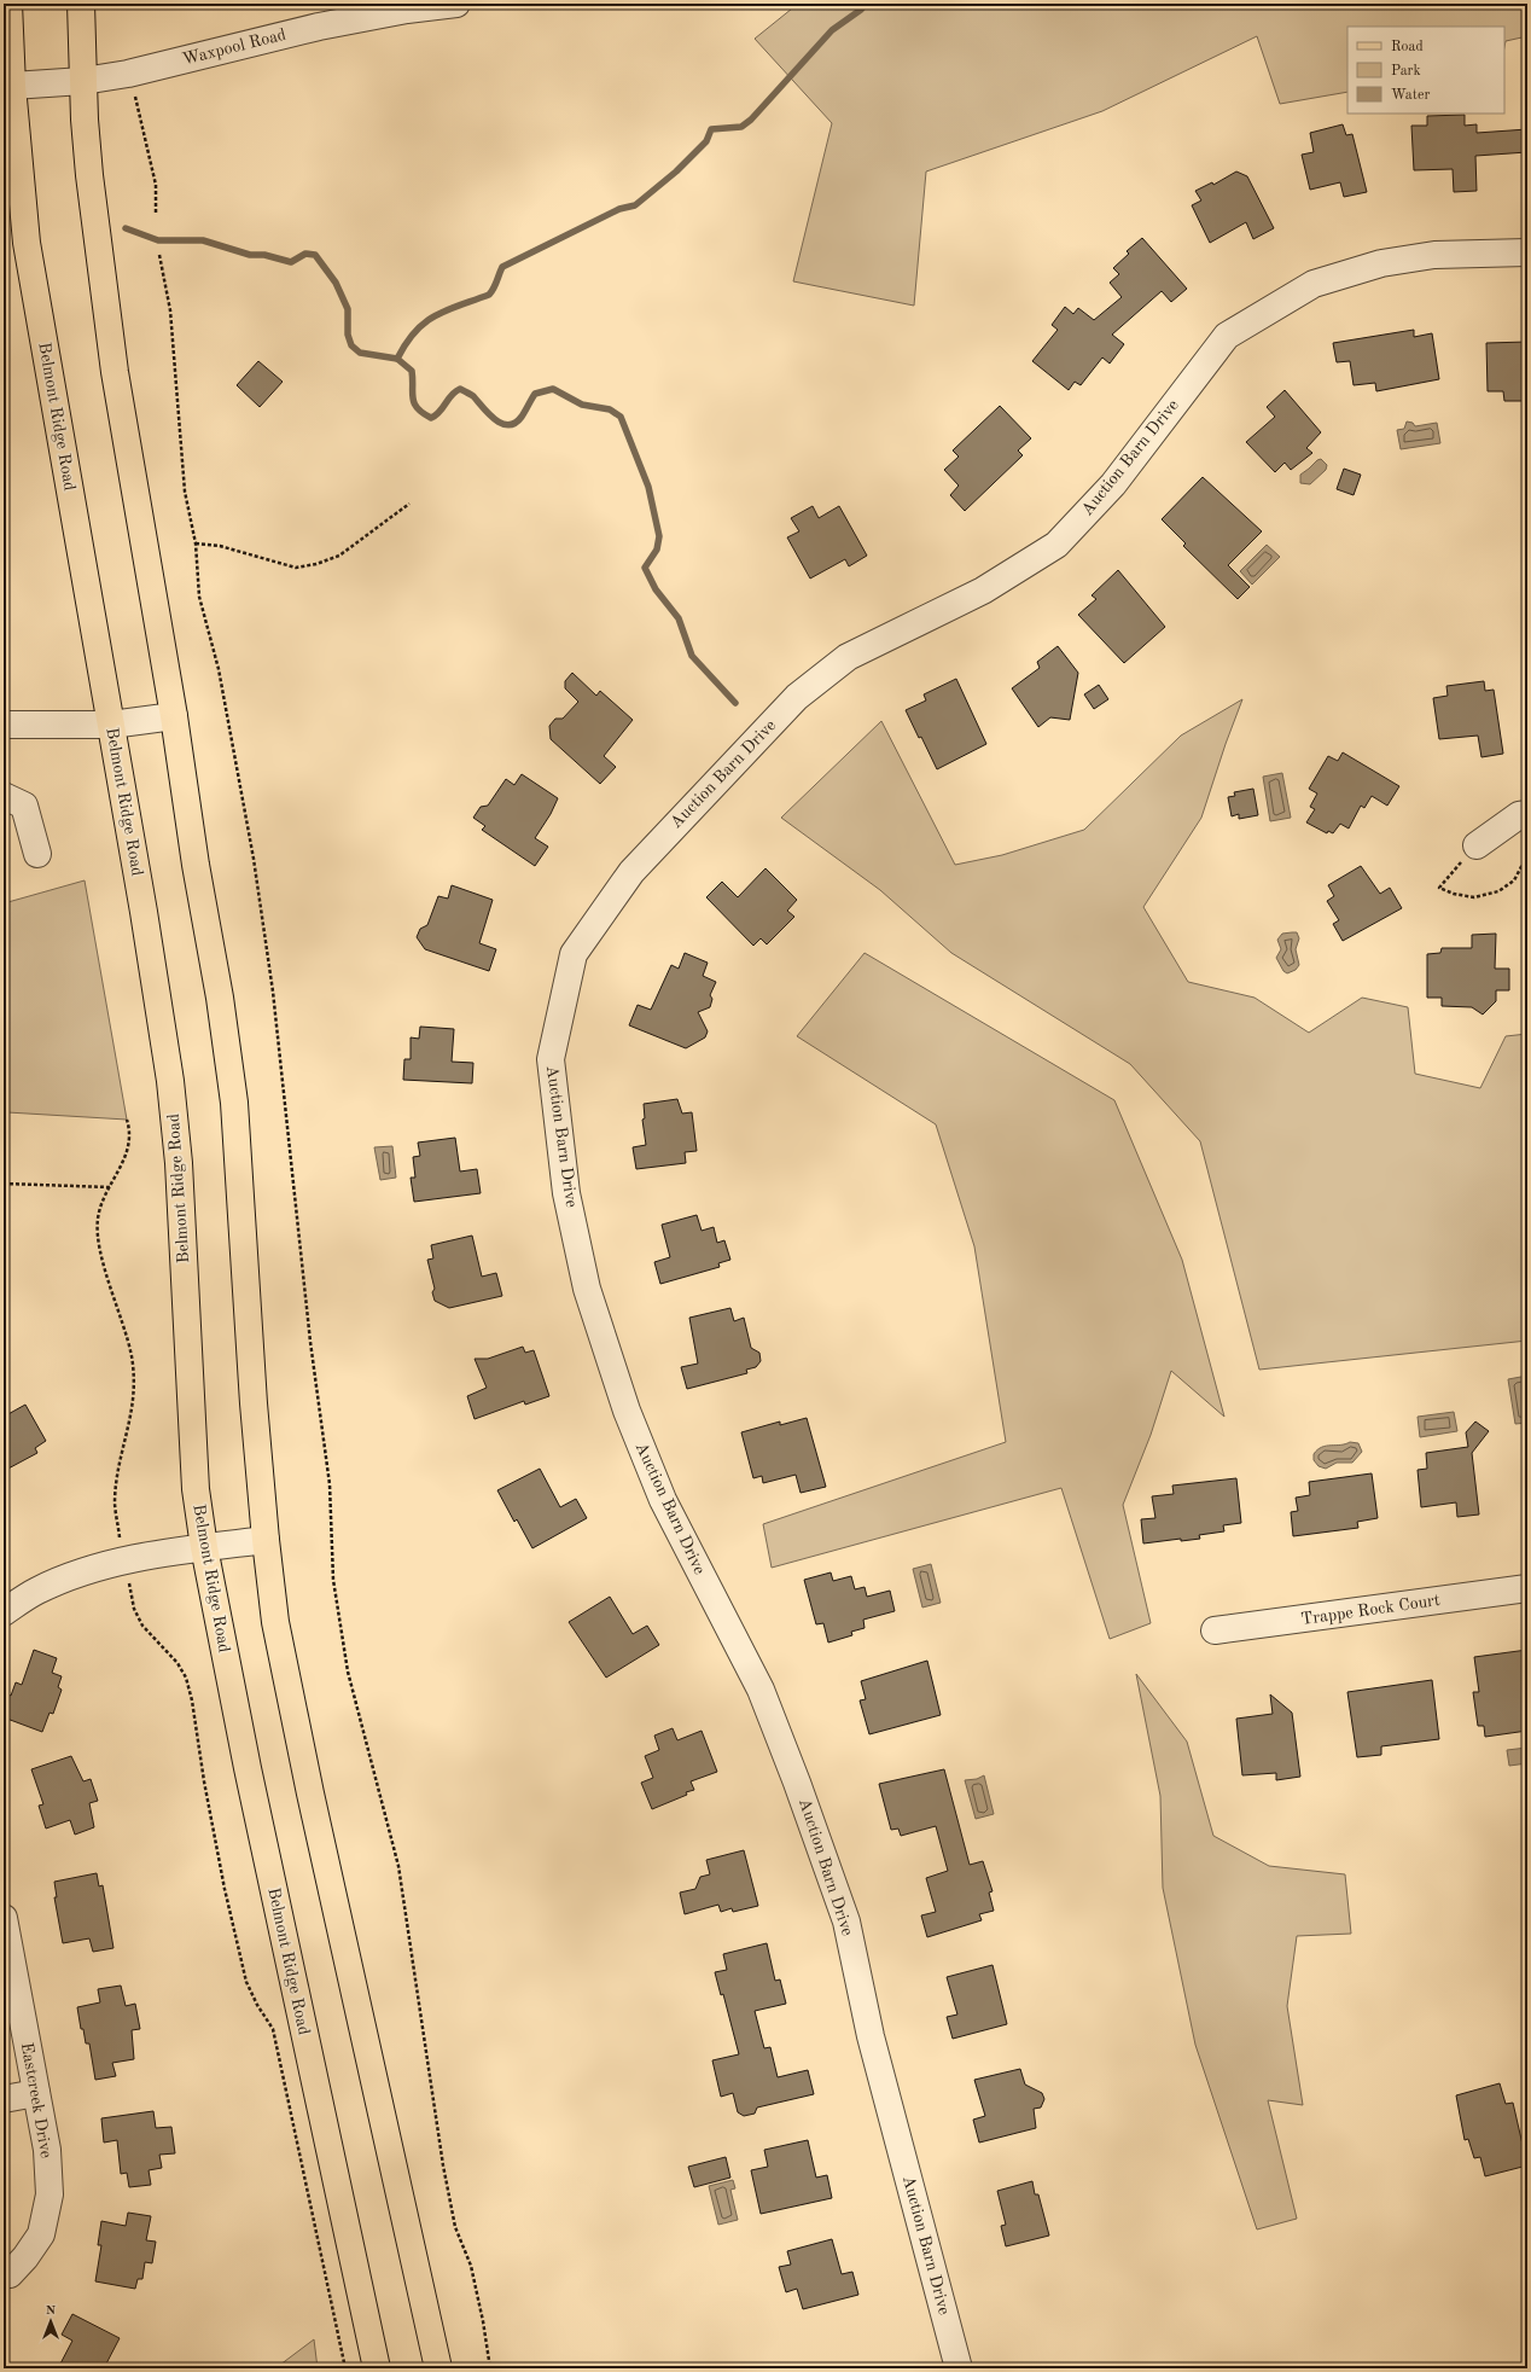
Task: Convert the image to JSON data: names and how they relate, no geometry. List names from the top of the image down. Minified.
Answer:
{"streets":{"main road":["Belmont Ridge Road"],"street":["Waxpool Road","Auction Barn Drive","Trappe Rock Court","Eastcreek Drive"]},"crossings":[["Waxpool Road","Belmont Ridge Road"]],"legend":["Road","Park","Water"],"north":"top"}
